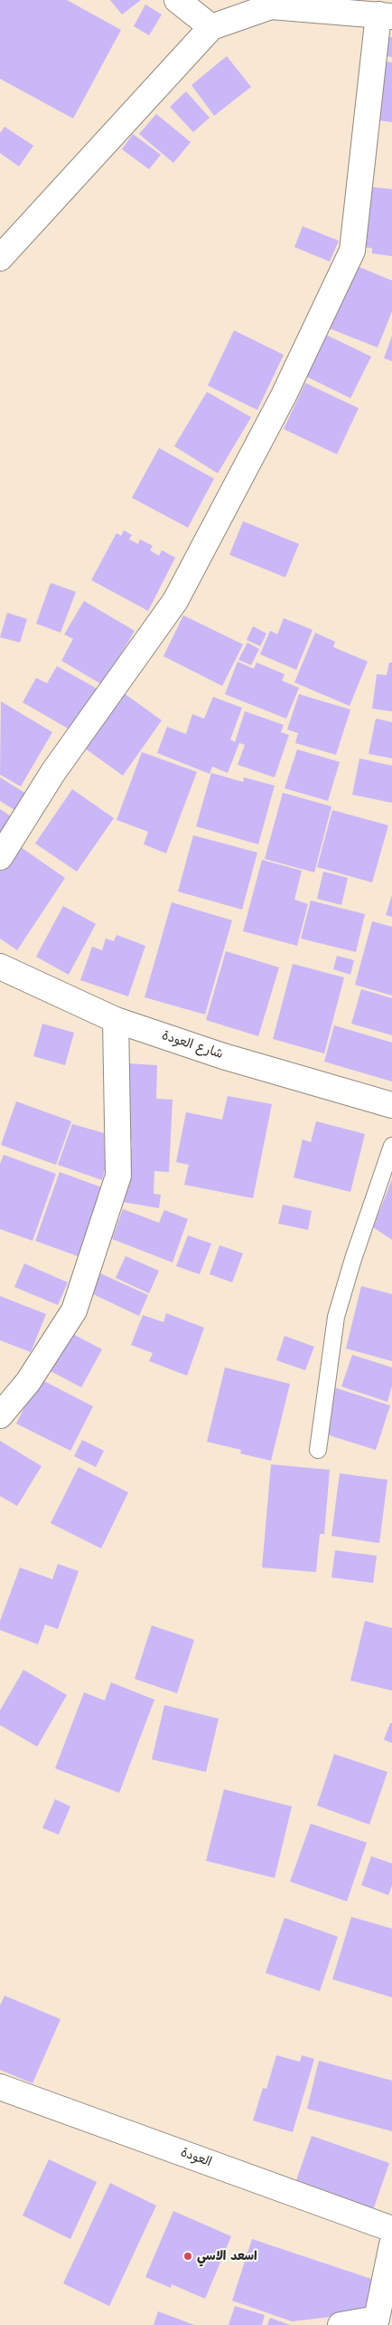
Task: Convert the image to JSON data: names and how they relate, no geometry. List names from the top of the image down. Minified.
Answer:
{"streets":{"street":["شارع العودة","العودة"]},"places":["اسعد الاسي"]}
